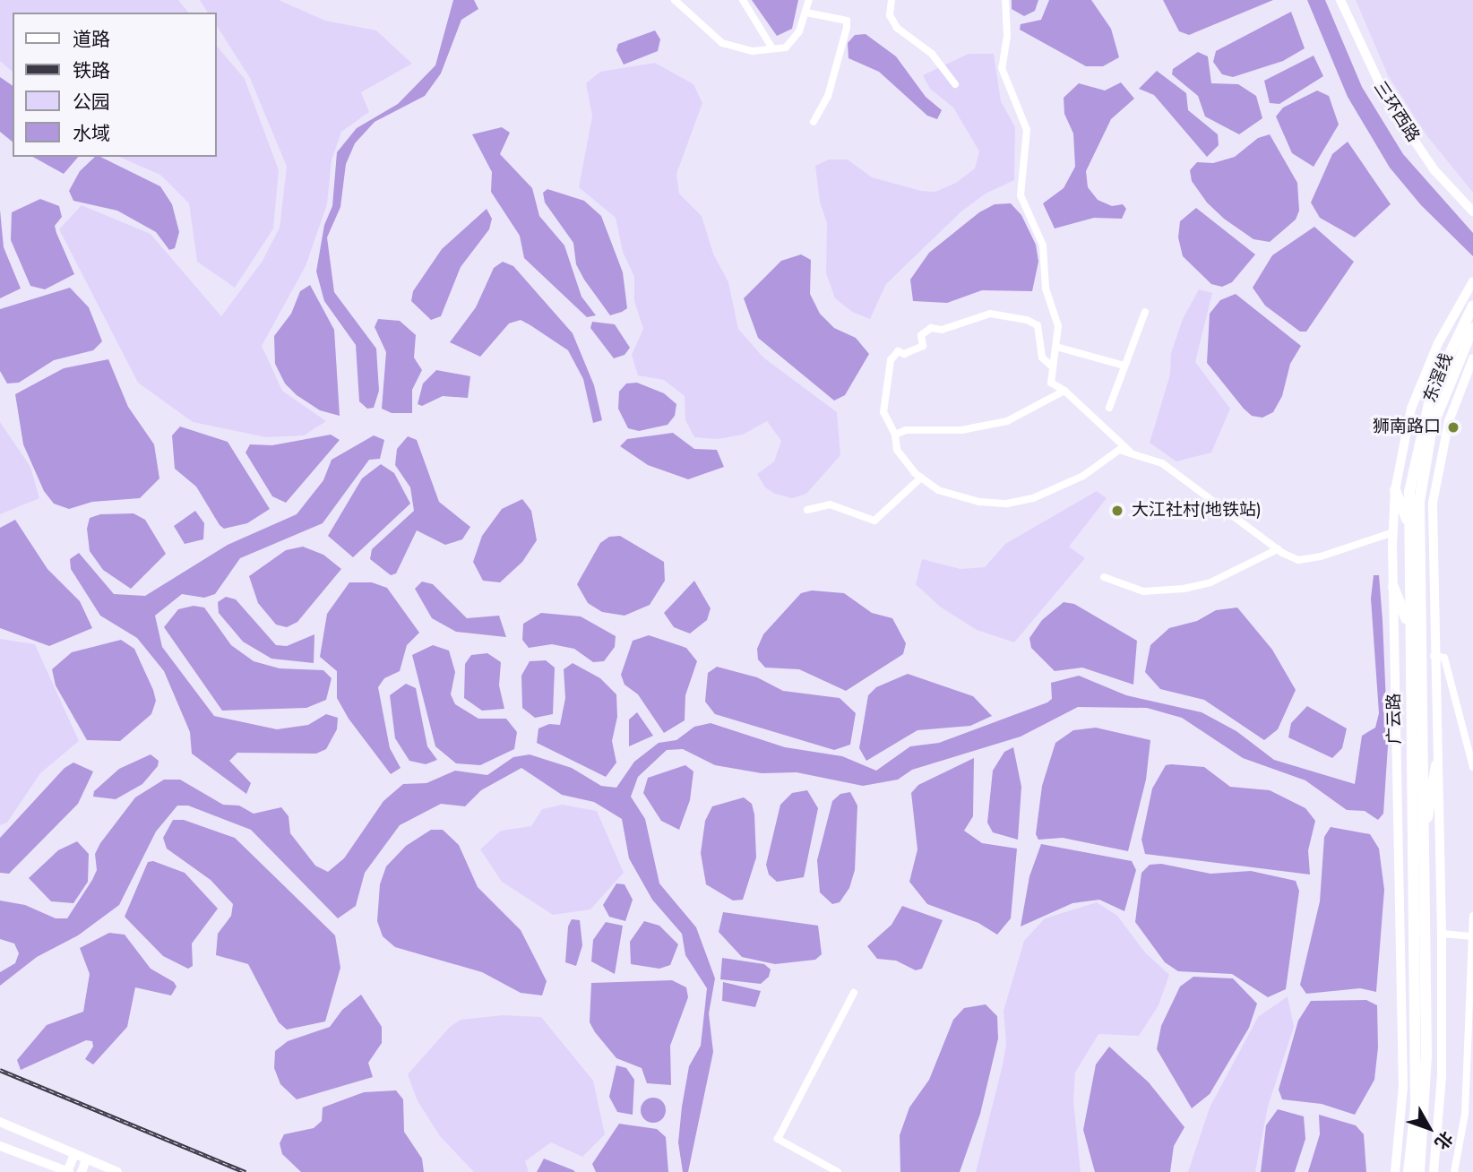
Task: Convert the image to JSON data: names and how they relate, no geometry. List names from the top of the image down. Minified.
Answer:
{"streets":{"main road":["三环西路","东滘线","广云路"]},"crossings":[["东滘线","广云路"]],"places":["狮南路口","大江社村(地铁站)"],"legend":["道路","铁路","公园","水域"],"north":"bottom right"}
